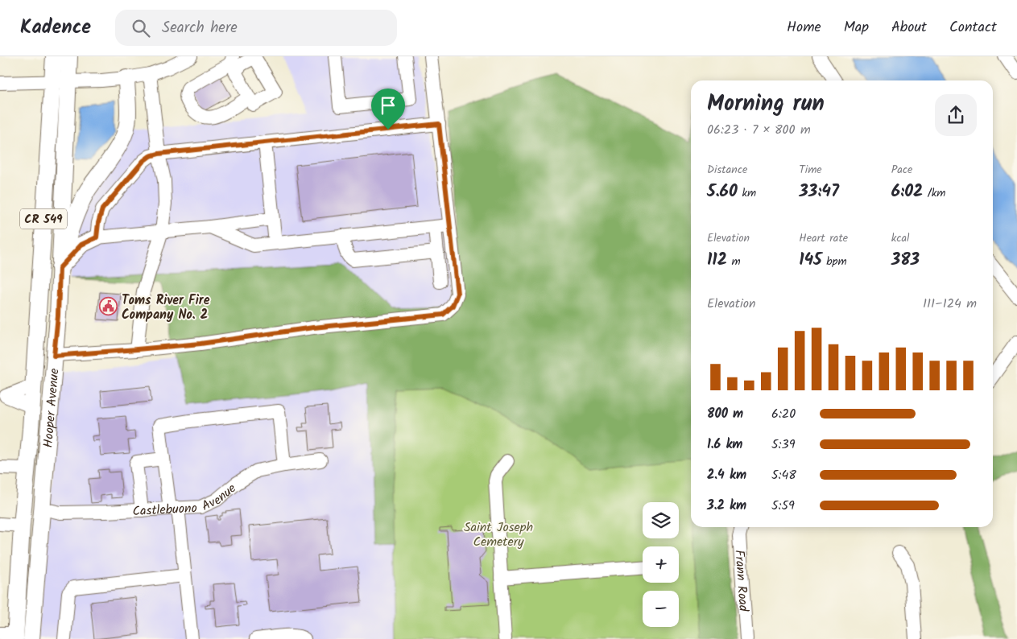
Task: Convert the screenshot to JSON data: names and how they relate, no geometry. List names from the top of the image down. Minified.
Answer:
{"streets":{"main road":["CR 549","Hooper Avenue"],"street":["Castlebuono Avenue","Frann Road"]},"crossings":[["Hooper Avenue","Castlebuono Avenue"]],"parks":["Saint Joseph Cemetery"],"places":{"public building":["Toms River Fire Company No. 2"]},"page":{"header":"Kadence","search":"Search here","nav":["Home","Map","About","Contact"],"heading":["Morning run","06:23 · 7 × 800 m"],"stats":[["Distance","5.60 km"],["Time","33:47"],["Pace","6:02 /km"],["Elevation","112 m"],["Heart rate","145 bpm"],["kcal","383"]],"chart":["Elevation","111–124 m"],"list":[{"name":"800 m","note":"6:20"},{"name":"1.6 km","note":"5:39"},{"name":"2.4 km","note":"5:48"},{"name":"3.2 km","note":"5:59"}],"map_buttons":["+","−"]}}
